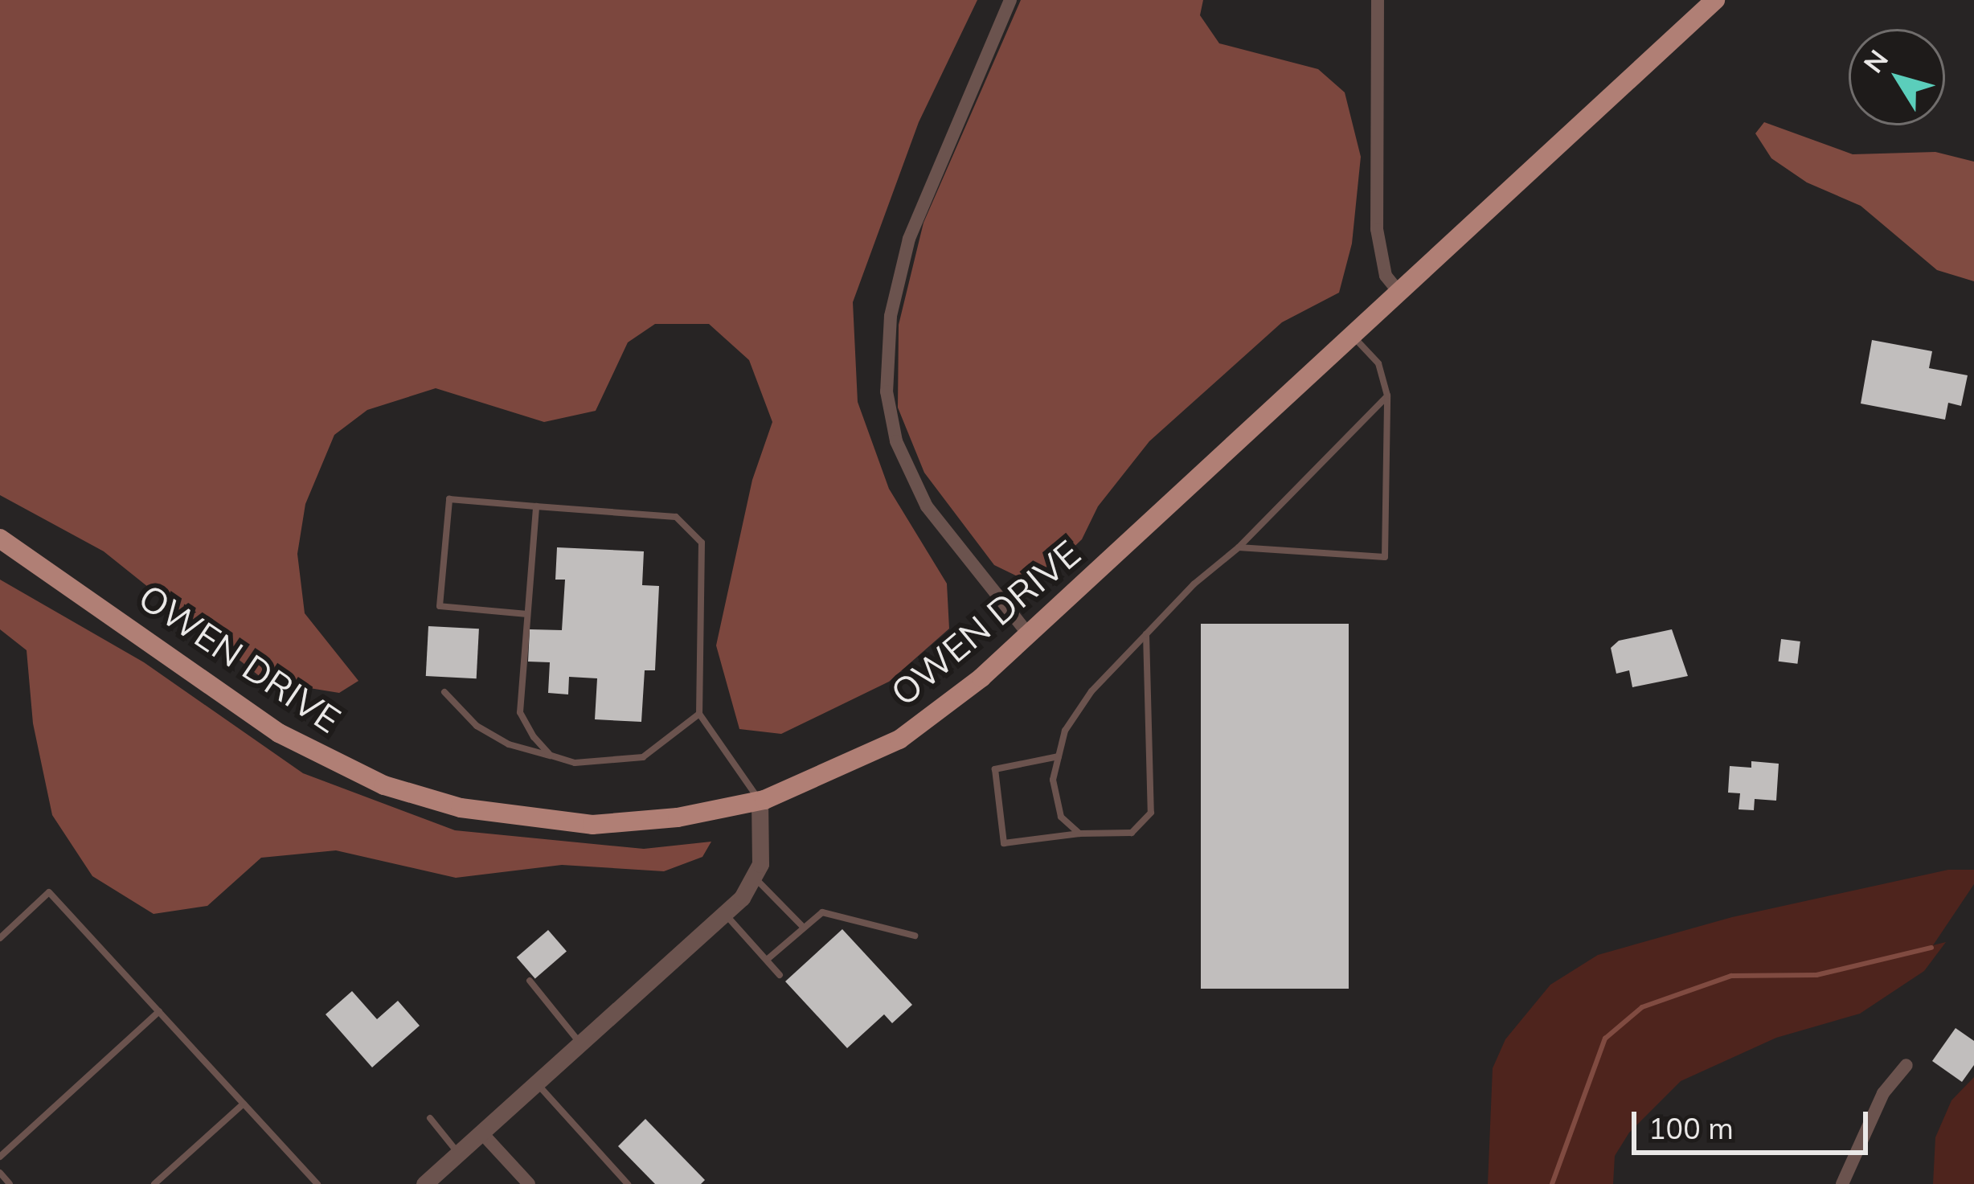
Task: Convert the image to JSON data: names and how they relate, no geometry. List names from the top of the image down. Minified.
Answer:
{"streets":{"main road":["OWEN DRIVE"]},"scale_bar":"100 m","north":"top left"}
